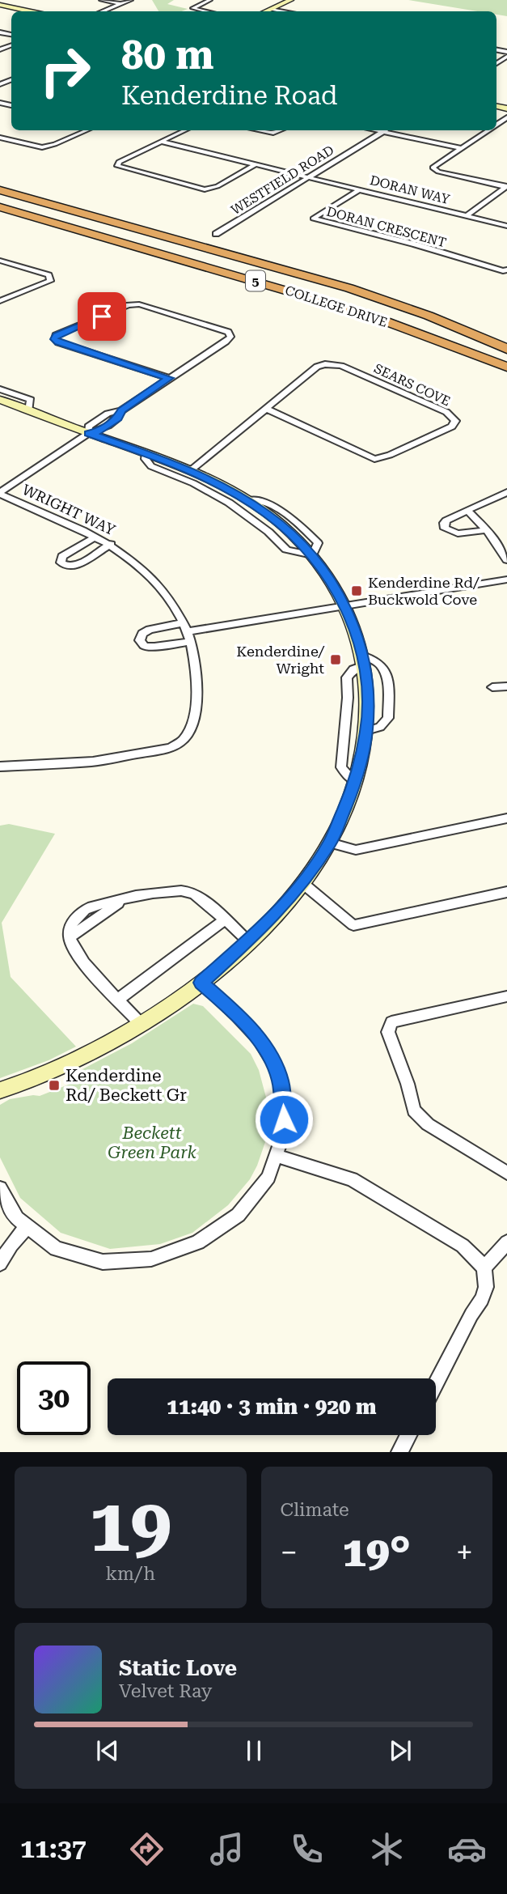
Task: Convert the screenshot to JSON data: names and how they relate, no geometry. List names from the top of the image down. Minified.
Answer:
{"streets":{"highway":["5","COLLEGE DRIVE"],"street":["WESTFIELD ROAD","DORAN WAY","DORAN CRESCENT","SEARS COVE","WRIGHT WAY"]},"crossings":[["WESTFIELD ROAD","DORAN WAY"],["DORAN WAY","DORAN CRESCENT"]],"parks":["Beckett Green Park"],"places":{"transit":["Kenderdine Rd/ Buckwold Cove","Kenderdine/ Wright","Kenderdine Rd/ Beckett Gr"]},"page":{"turn":["80 m","Kenderdine Road"],"limit":"30","trip":"11:40 · 3 min · 920 m","tile":[["19","km/h"],"Climate"],"heat":["−","19°","+"],"song":["Static Love","Velvet Ray"],"tabs":"11:37"}}
